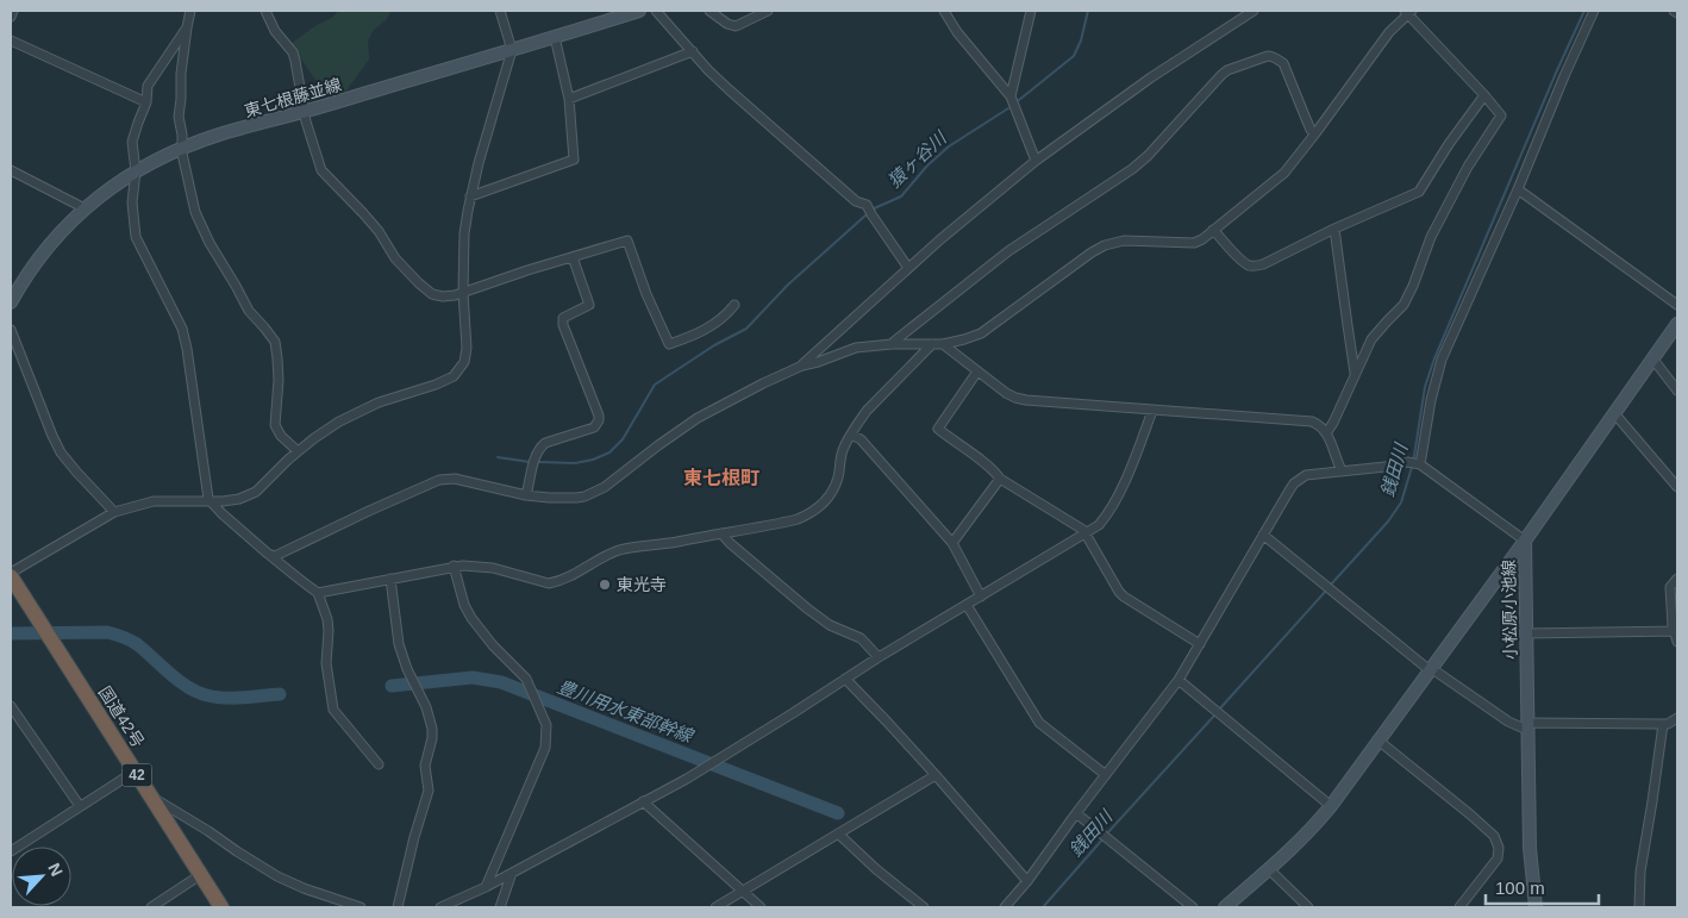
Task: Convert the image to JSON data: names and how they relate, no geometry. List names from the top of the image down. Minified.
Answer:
{"streets":{"highway":["国道42号","42"],"main road":["東七根藤並線","小松原小池線"]},"districts":["東七根町"],"water":["猿ヶ谷川","銭田川","豊川用水東部幹線"],"places":["東光寺"],"scale_bar":"100 m","north":"top right"}
